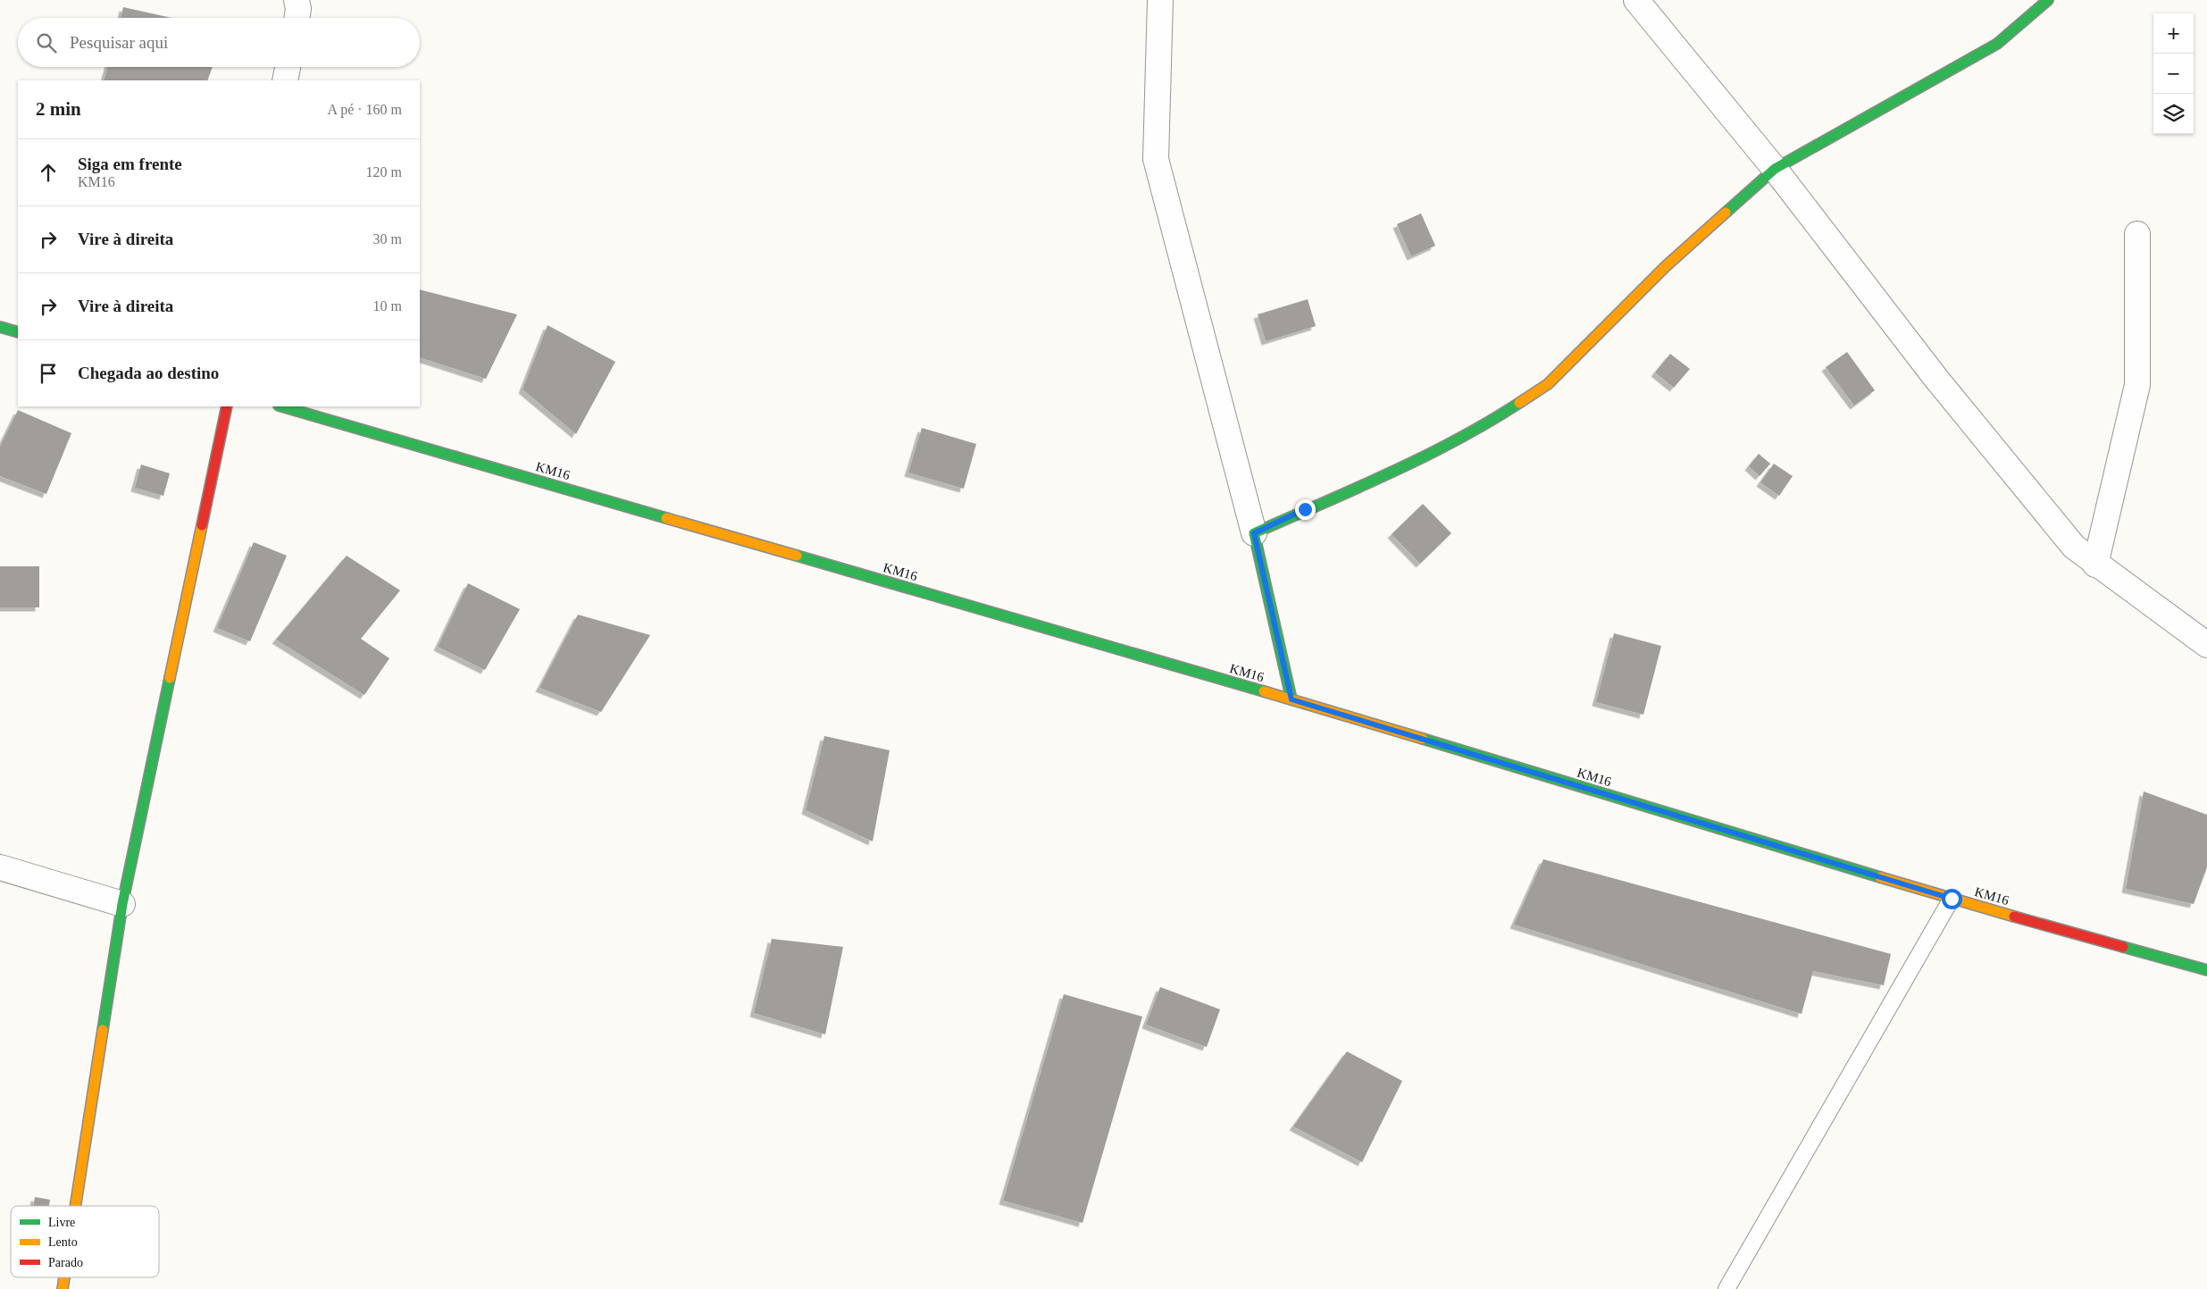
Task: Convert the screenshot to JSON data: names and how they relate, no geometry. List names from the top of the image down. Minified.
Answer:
{"streets":{"street":["KM16"]},"legend":["Livre","Lento","Parado"],"page":{"map_buttons":["+","−"],"search":"Pesquisar aqui","heading":["2 min","A pé · 160 m"],"list":[["Siga em frente","KM16","120 m"],["Vire à direita","30 m"],["Vire à direita","10 m"],"Chegada ao destino"]}}
